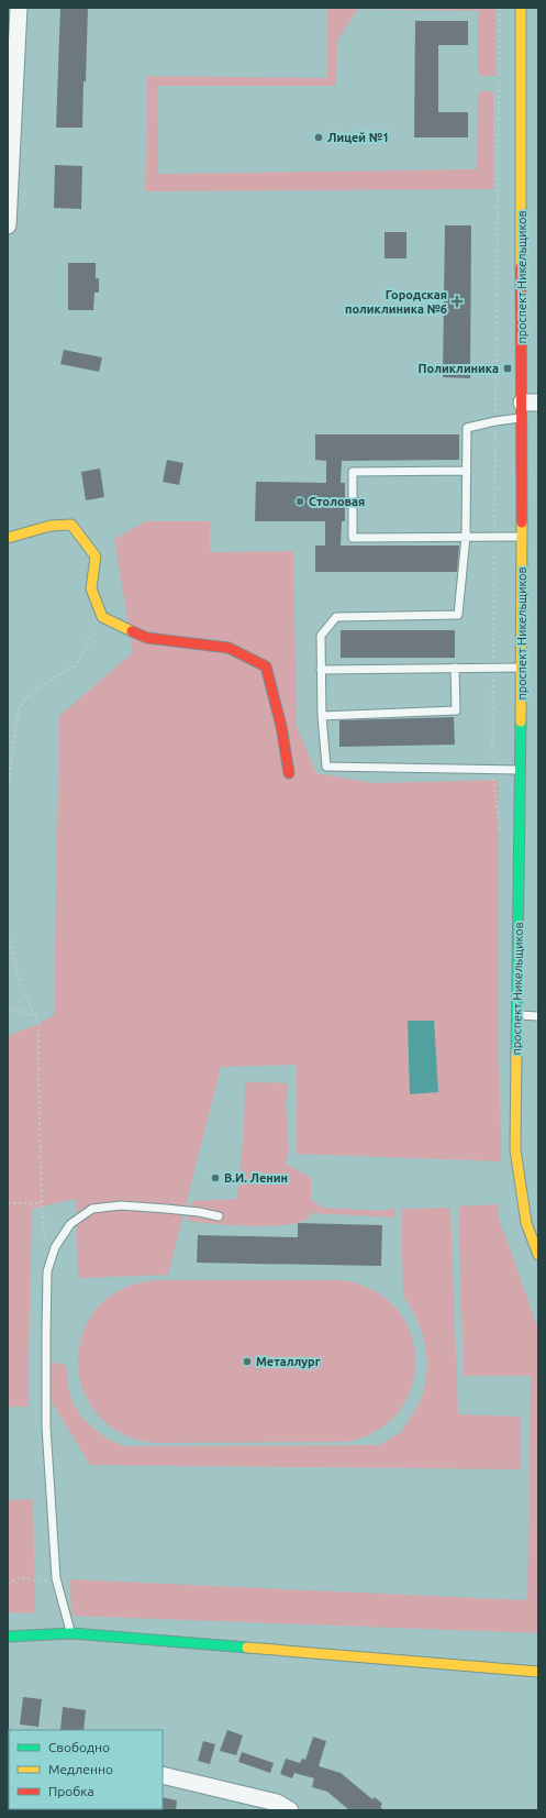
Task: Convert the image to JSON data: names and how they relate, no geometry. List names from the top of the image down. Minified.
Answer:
{"streets":{"street":["проспект Никельщиков"]},"places":{"other":["Лицей №1","Столовая","В.И. Ленин","Металлург"],"health":["Городская поликлиника №6"],"transit":["Поликлиника"]},"legend":["Свободно","Медленно","Пробка"]}
